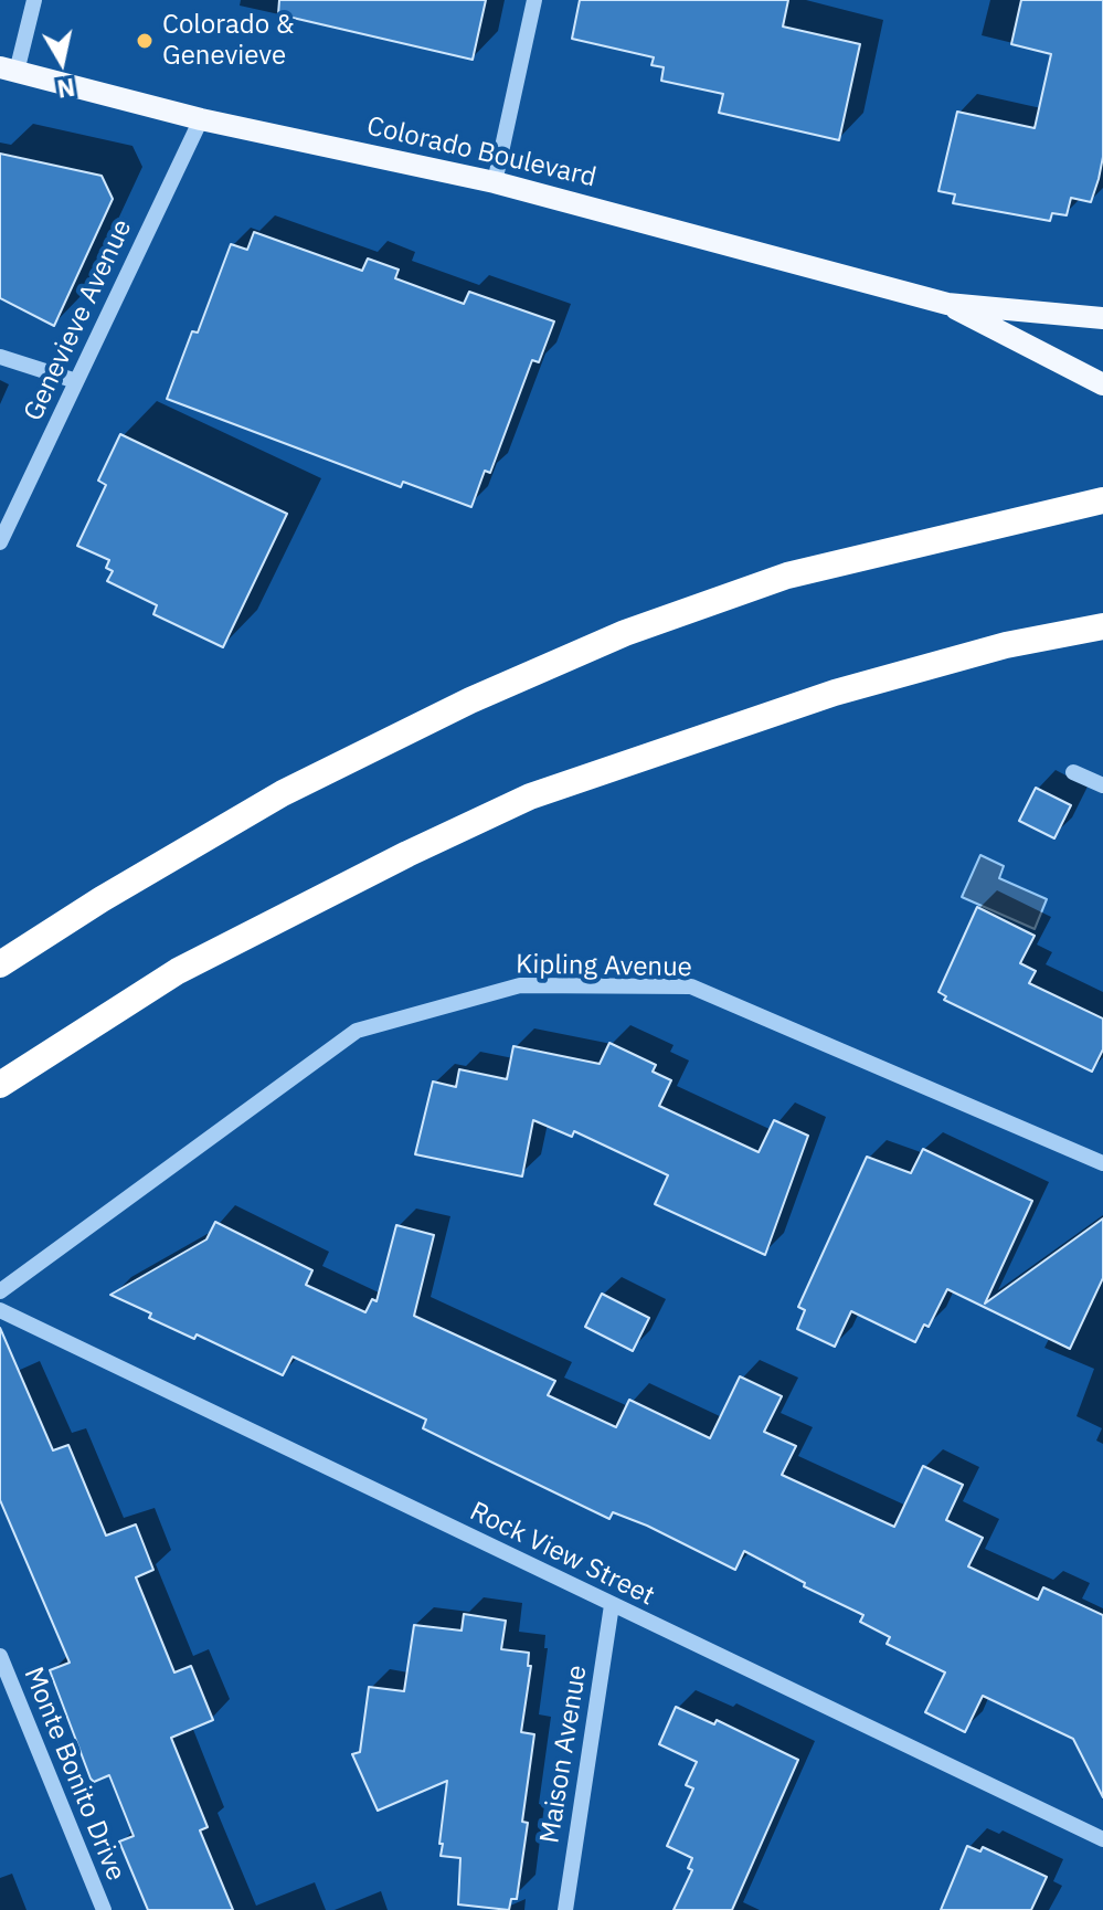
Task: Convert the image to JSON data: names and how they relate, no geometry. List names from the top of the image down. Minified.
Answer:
{"streets":{"main road":["Colorado Boulevard"],"street":["Genevieve Avenue","Kipling Avenue","Rock View Street","Maison Avenue","Monte Bonito Drive"]},"crossings":[["Colorado Boulevard","Genevieve Avenue"],["Rock View Street","Maison Avenue"]],"places":["Colorado & Genevieve"],"north":"bottom"}
